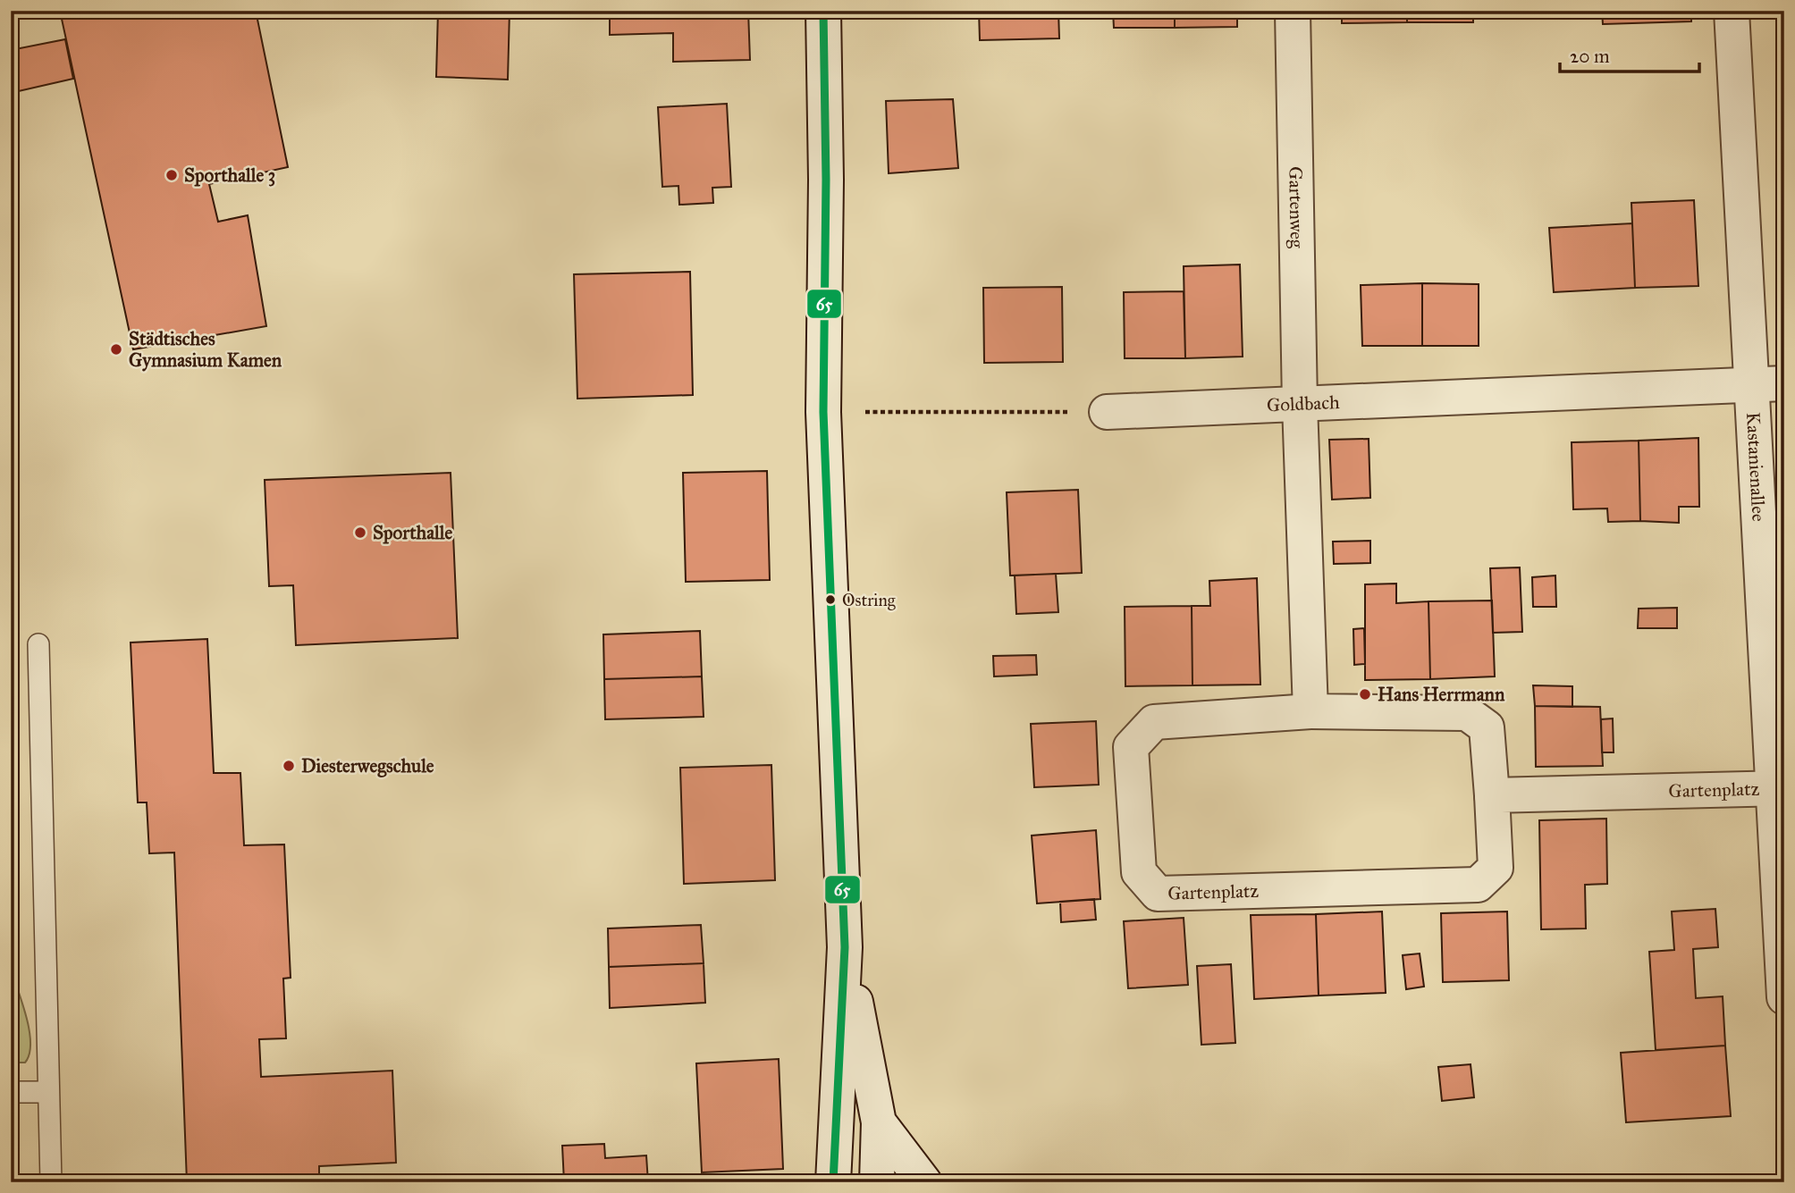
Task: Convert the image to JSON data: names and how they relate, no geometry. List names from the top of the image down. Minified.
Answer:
{"streets":{"street":["Gartenweg","Goldbach","Kastanienallee","Gartenplatz"]},"crossings":[["Gartenweg","Goldbach"],["Goldbach","Kastanienallee"],["Kastanienallee","Gartenplatz"]],"places":["Sporthalle 3","Städtisches Gymnasium Kamen","Sporthalle","Ostring","Hans Herrmann","Diesterwegschule"],"lines":["transit line 65"],"scale_bar":"20 m"}
